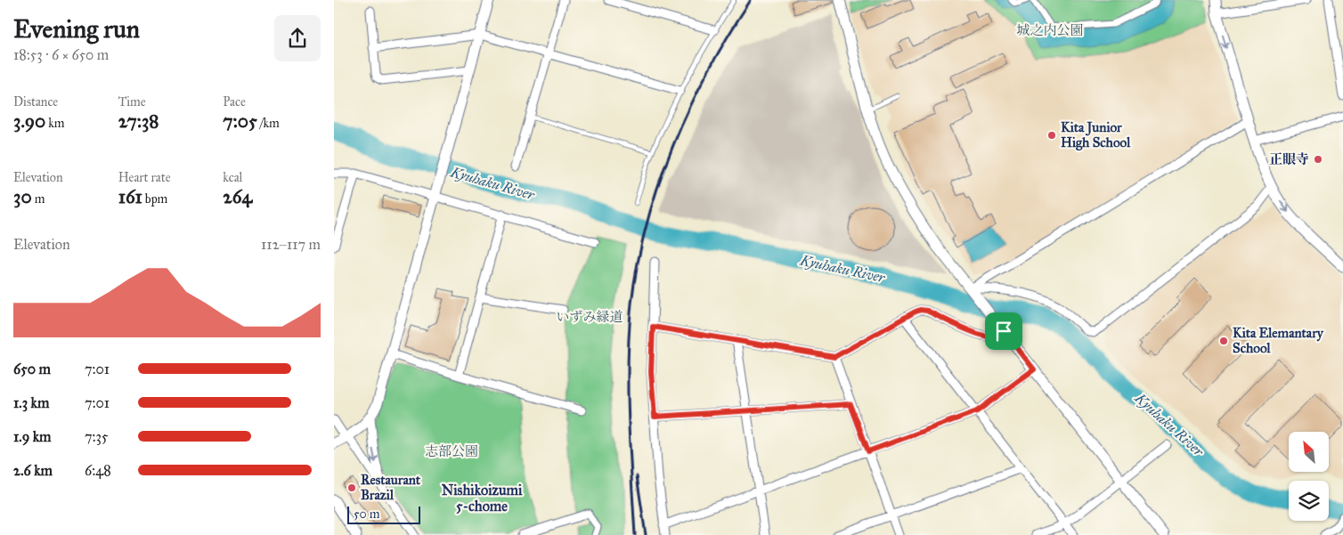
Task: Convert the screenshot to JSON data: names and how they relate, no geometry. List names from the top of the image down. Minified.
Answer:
{"districts":["Nishikoizumi 5-chome"],"water":["Kyuhaku River"],"parks":["城之内公園","いずみ緑道","志部公園"],"places":["Kita Junior High School","正眼寺","Kita Elemantary School","Restaurant Brazil"],"scale_bar":"50 m","north":"top left","page":{"heading":["Evening run","18:53 · 6 × 650 m"],"stats":[["Distance","3.90 km"],["Time","27:38"],["Pace","7:05 /km"],["Elevation","30 m"],["Heart rate","161 bpm"],["kcal","264"]],"chart":["Elevation","112–117 m"],"list":[{"name":"650 m","note":"7:01"},{"name":"1.3 km","note":"7:01"},{"name":"1.9 km","note":"7:35"},{"name":"2.6 km","note":"6:48"}],"scale":"50 m"}}
